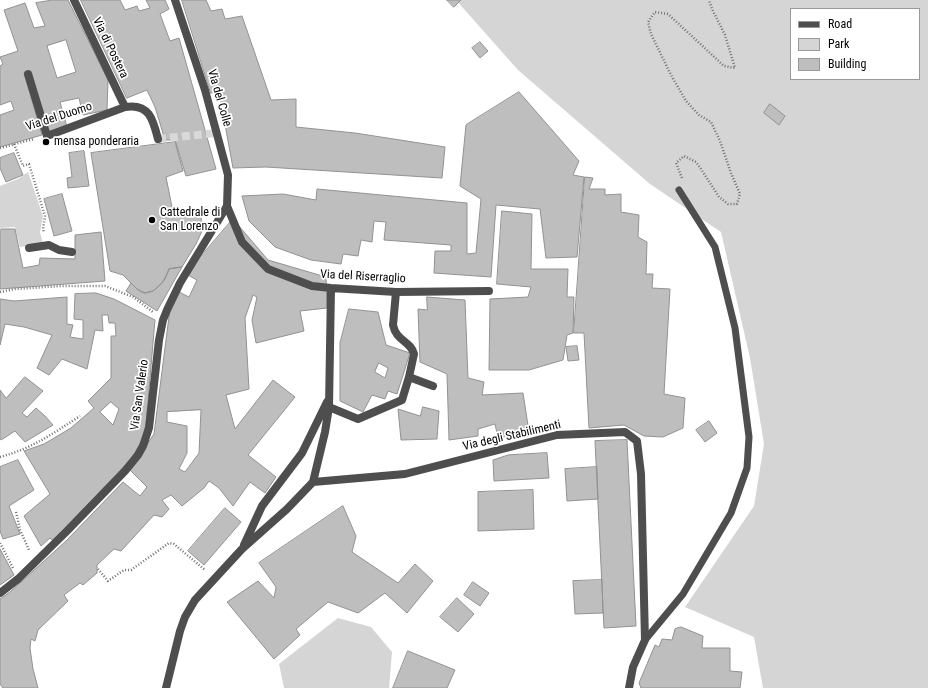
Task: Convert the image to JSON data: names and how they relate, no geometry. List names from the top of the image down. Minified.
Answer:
{"streets":{"street":["Via di Postera","Via del Colle","Via del Duomo","Via del Riserraglio","Via San Valerio","Via degli Stabilimenti"]},"crossings":[["Via di Postera","Via del Duomo"],["Via del Colle","Via del Riserraglio"],["Via del Colle","Via San Valerio"],["Via del Riserraglio","Via San Valerio"]],"places":["mensa ponderaria","Cattedrale di San Lorenzo"],"legend":["Road","Park","Building"]}
